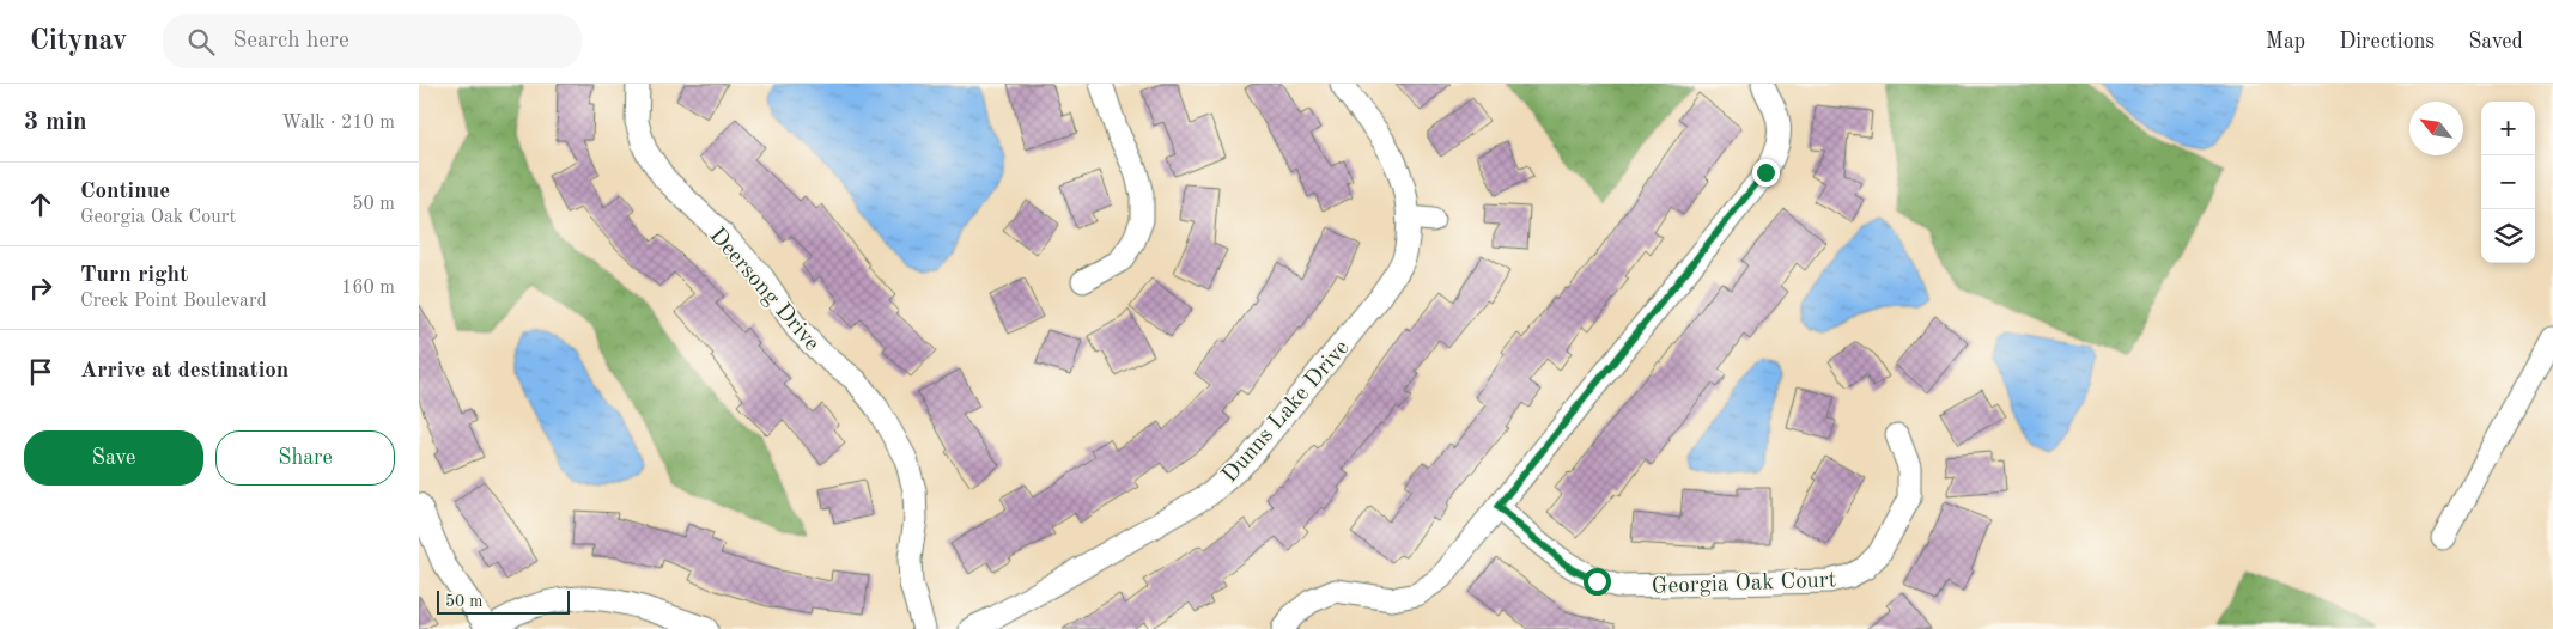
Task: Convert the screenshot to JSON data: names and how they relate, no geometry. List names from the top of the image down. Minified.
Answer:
{"streets":{"street":["Deersong Drive","Dunns Lake Drive","Georgia Oak Court"]},"scale_bar":"50 m","north":"top left","page":{"header":"Citynav","search":"Search here","nav":["Map","Directions","Saved"],"heading":["3 min","Walk · 210 m"],"map_buttons":["+","−"],"list":[["Continue","Georgia Oak Court","50 m"],["Turn right","Creek Point Boulevard","160 m"],"Arrive at destination"],"buttons":["Save","Share"],"scale":"50 m"}}
